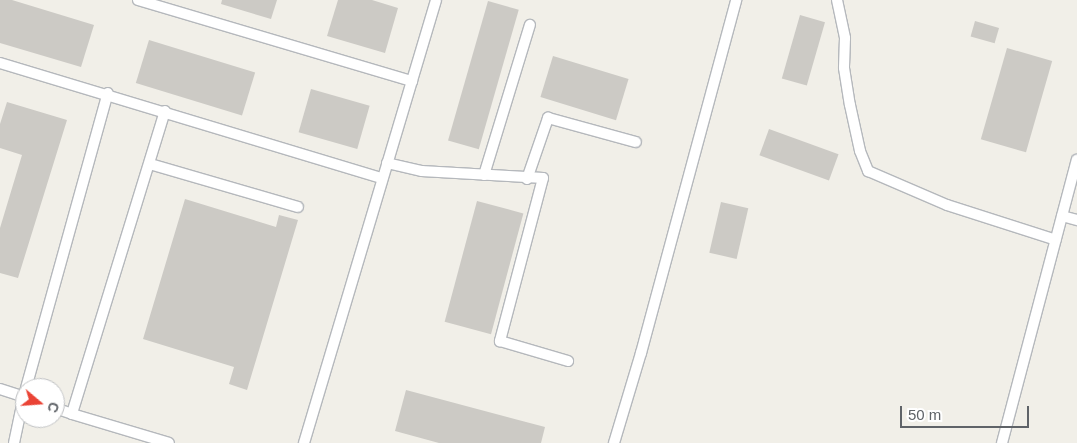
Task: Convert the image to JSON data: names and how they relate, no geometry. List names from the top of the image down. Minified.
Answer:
{"scale_bar":"50 m","north":"right"}
